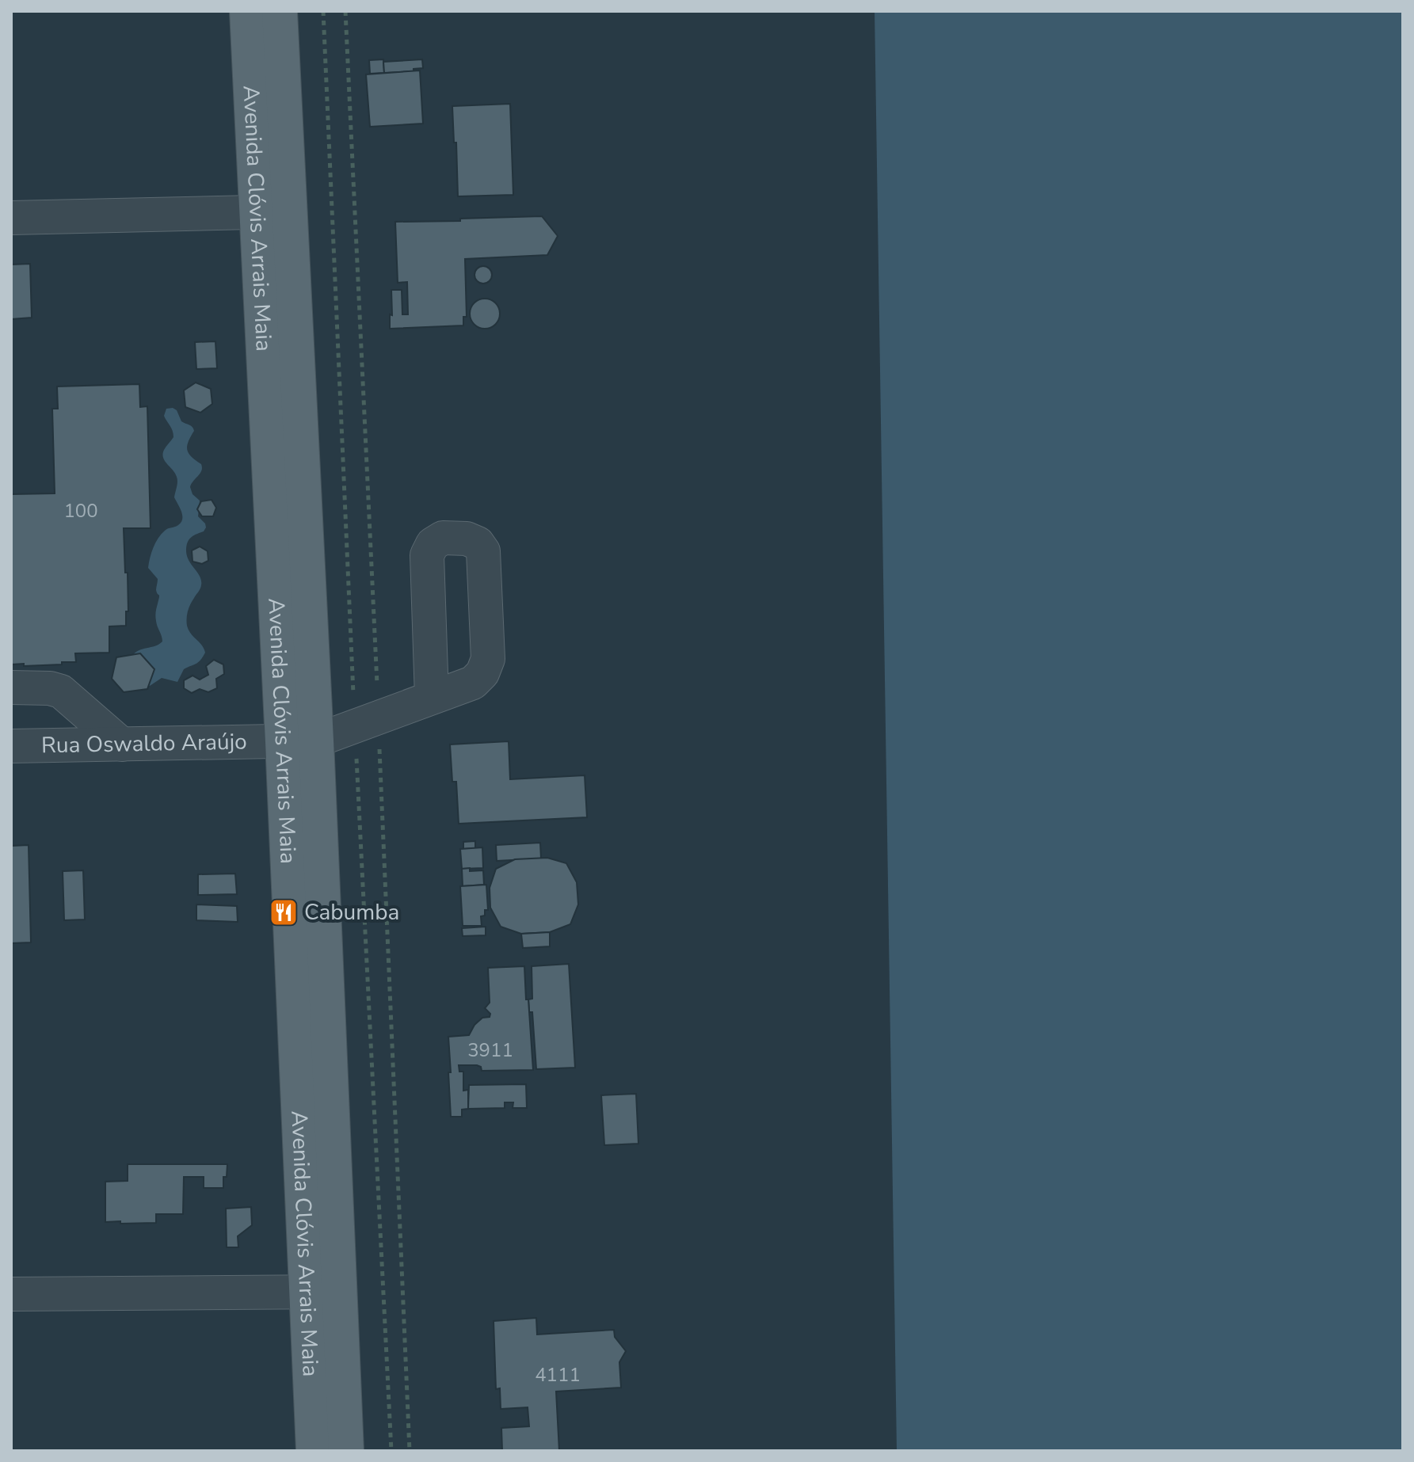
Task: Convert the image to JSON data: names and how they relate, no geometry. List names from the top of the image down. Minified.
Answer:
{"streets":{"main road":["Avenida Clóvis Arrais Maia"],"street":["Rua Oswaldo Araújo"]},"crossings":[["Avenida Clóvis Arrais Maia","Rua Oswaldo Araújo"]],"places":{"restaurant":["Cabumba"]},"house_numbers":["100","3911","4111"]}
